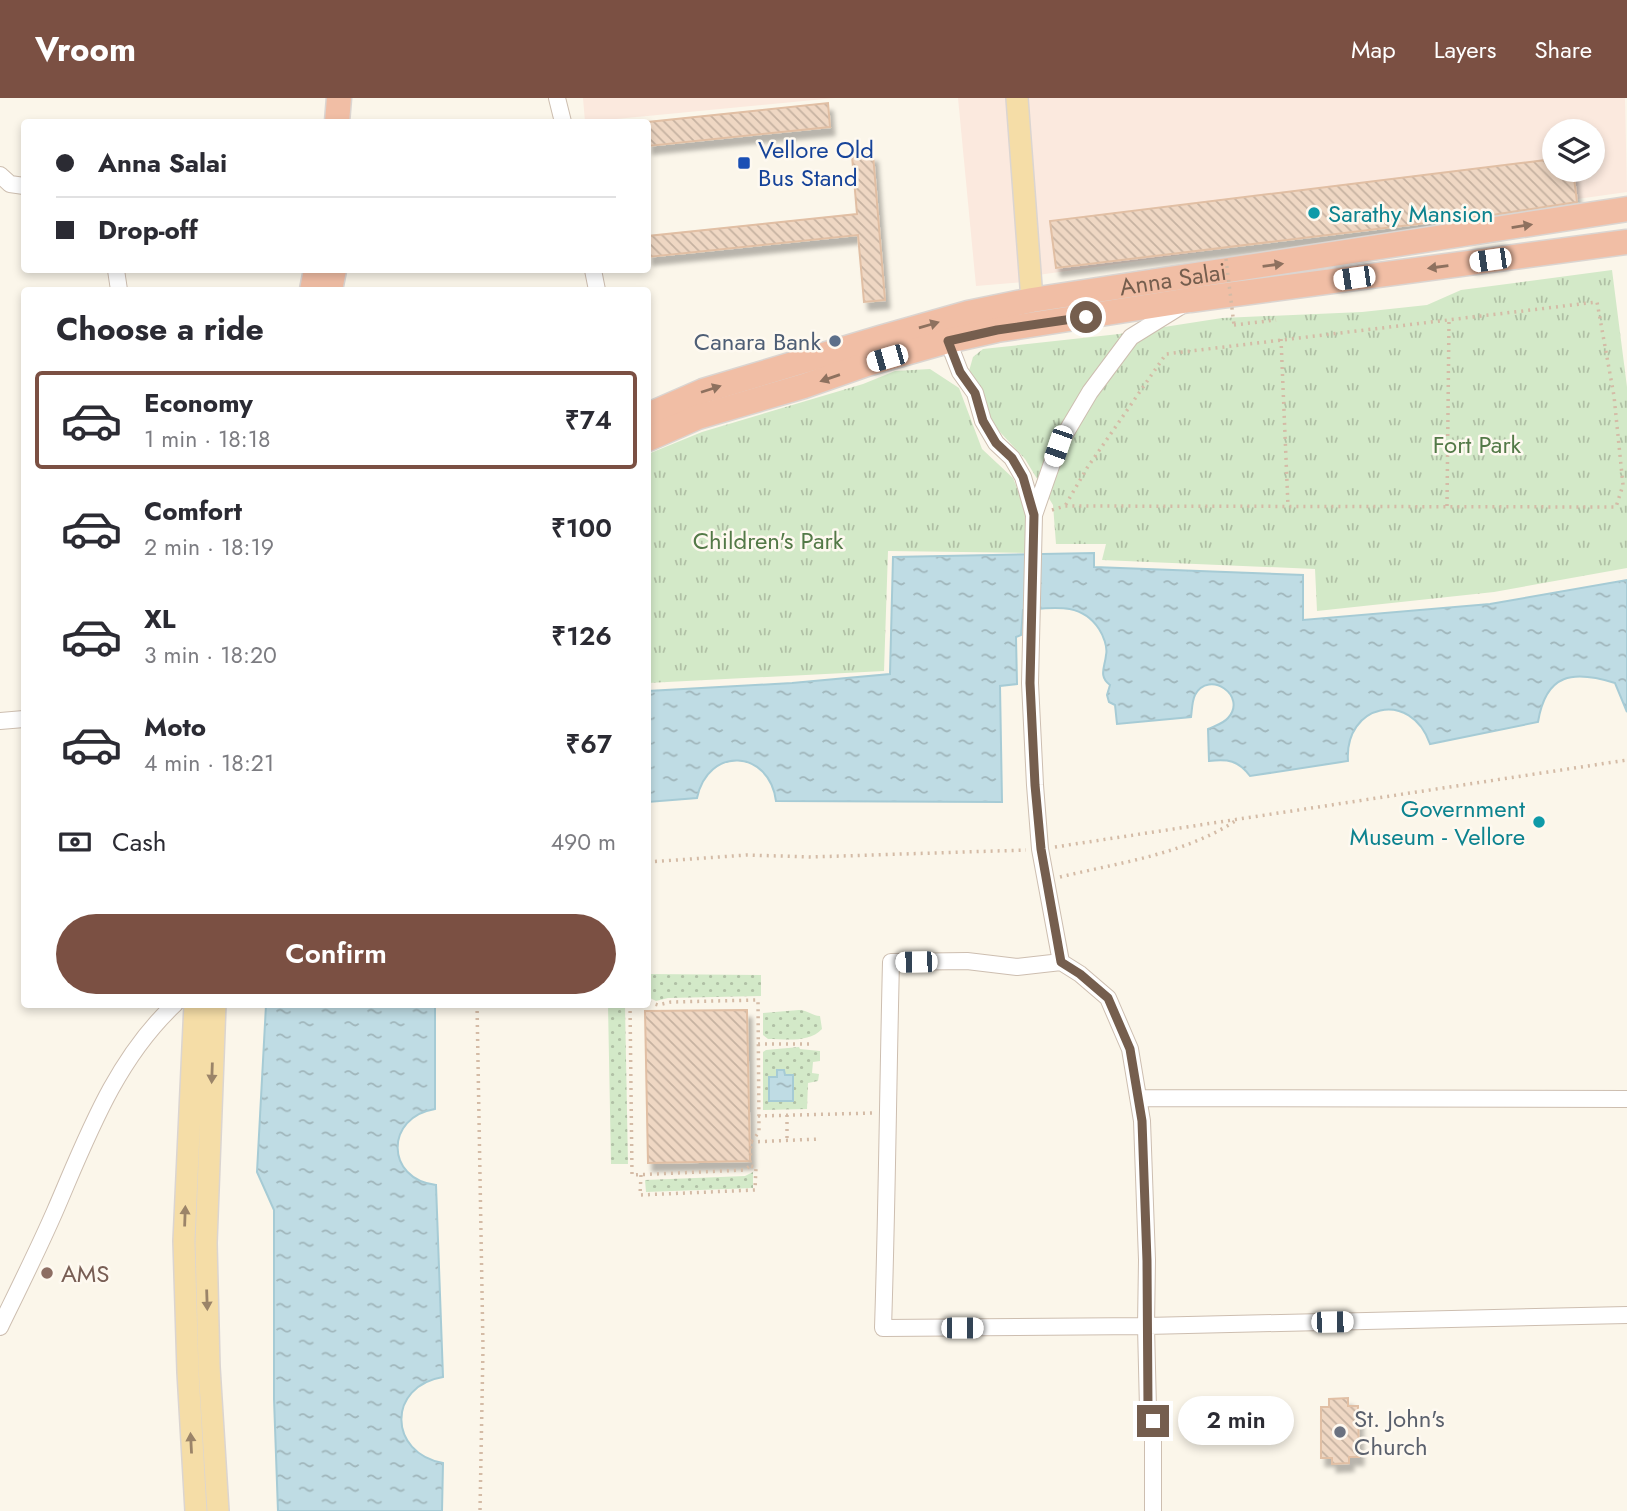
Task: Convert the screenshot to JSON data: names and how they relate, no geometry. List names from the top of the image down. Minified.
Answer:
{"streets":{"highway":["Anna Salai"]},"parks":["Fort Park","Children's Park"],"places":{"transit":["Vellore Old Bus Stand"],"other":["Sarathy Mansion","Canara Bank","Government Museum - Vellore","AMS","St. John's Church"]},"page":{"header":"Vroom","nav":["Map","Layers","Share"],"banner":["Anna Salai","Drop-off"],"heading":"Choose a ride","list":[{"name":"Economy","note":"1 min · 18:18","value":"₹74"},{"name":"Comfort","note":"2 min · 18:19","value":"₹100"},{"name":"XL","note":"3 min · 18:20","value":"₹126"},{"name":"Moto","note":"4 min · 18:21","value":"₹67"}],"pay":["Cash","490 m"],"buttons":"Confirm","bubble":"2 min"}}
